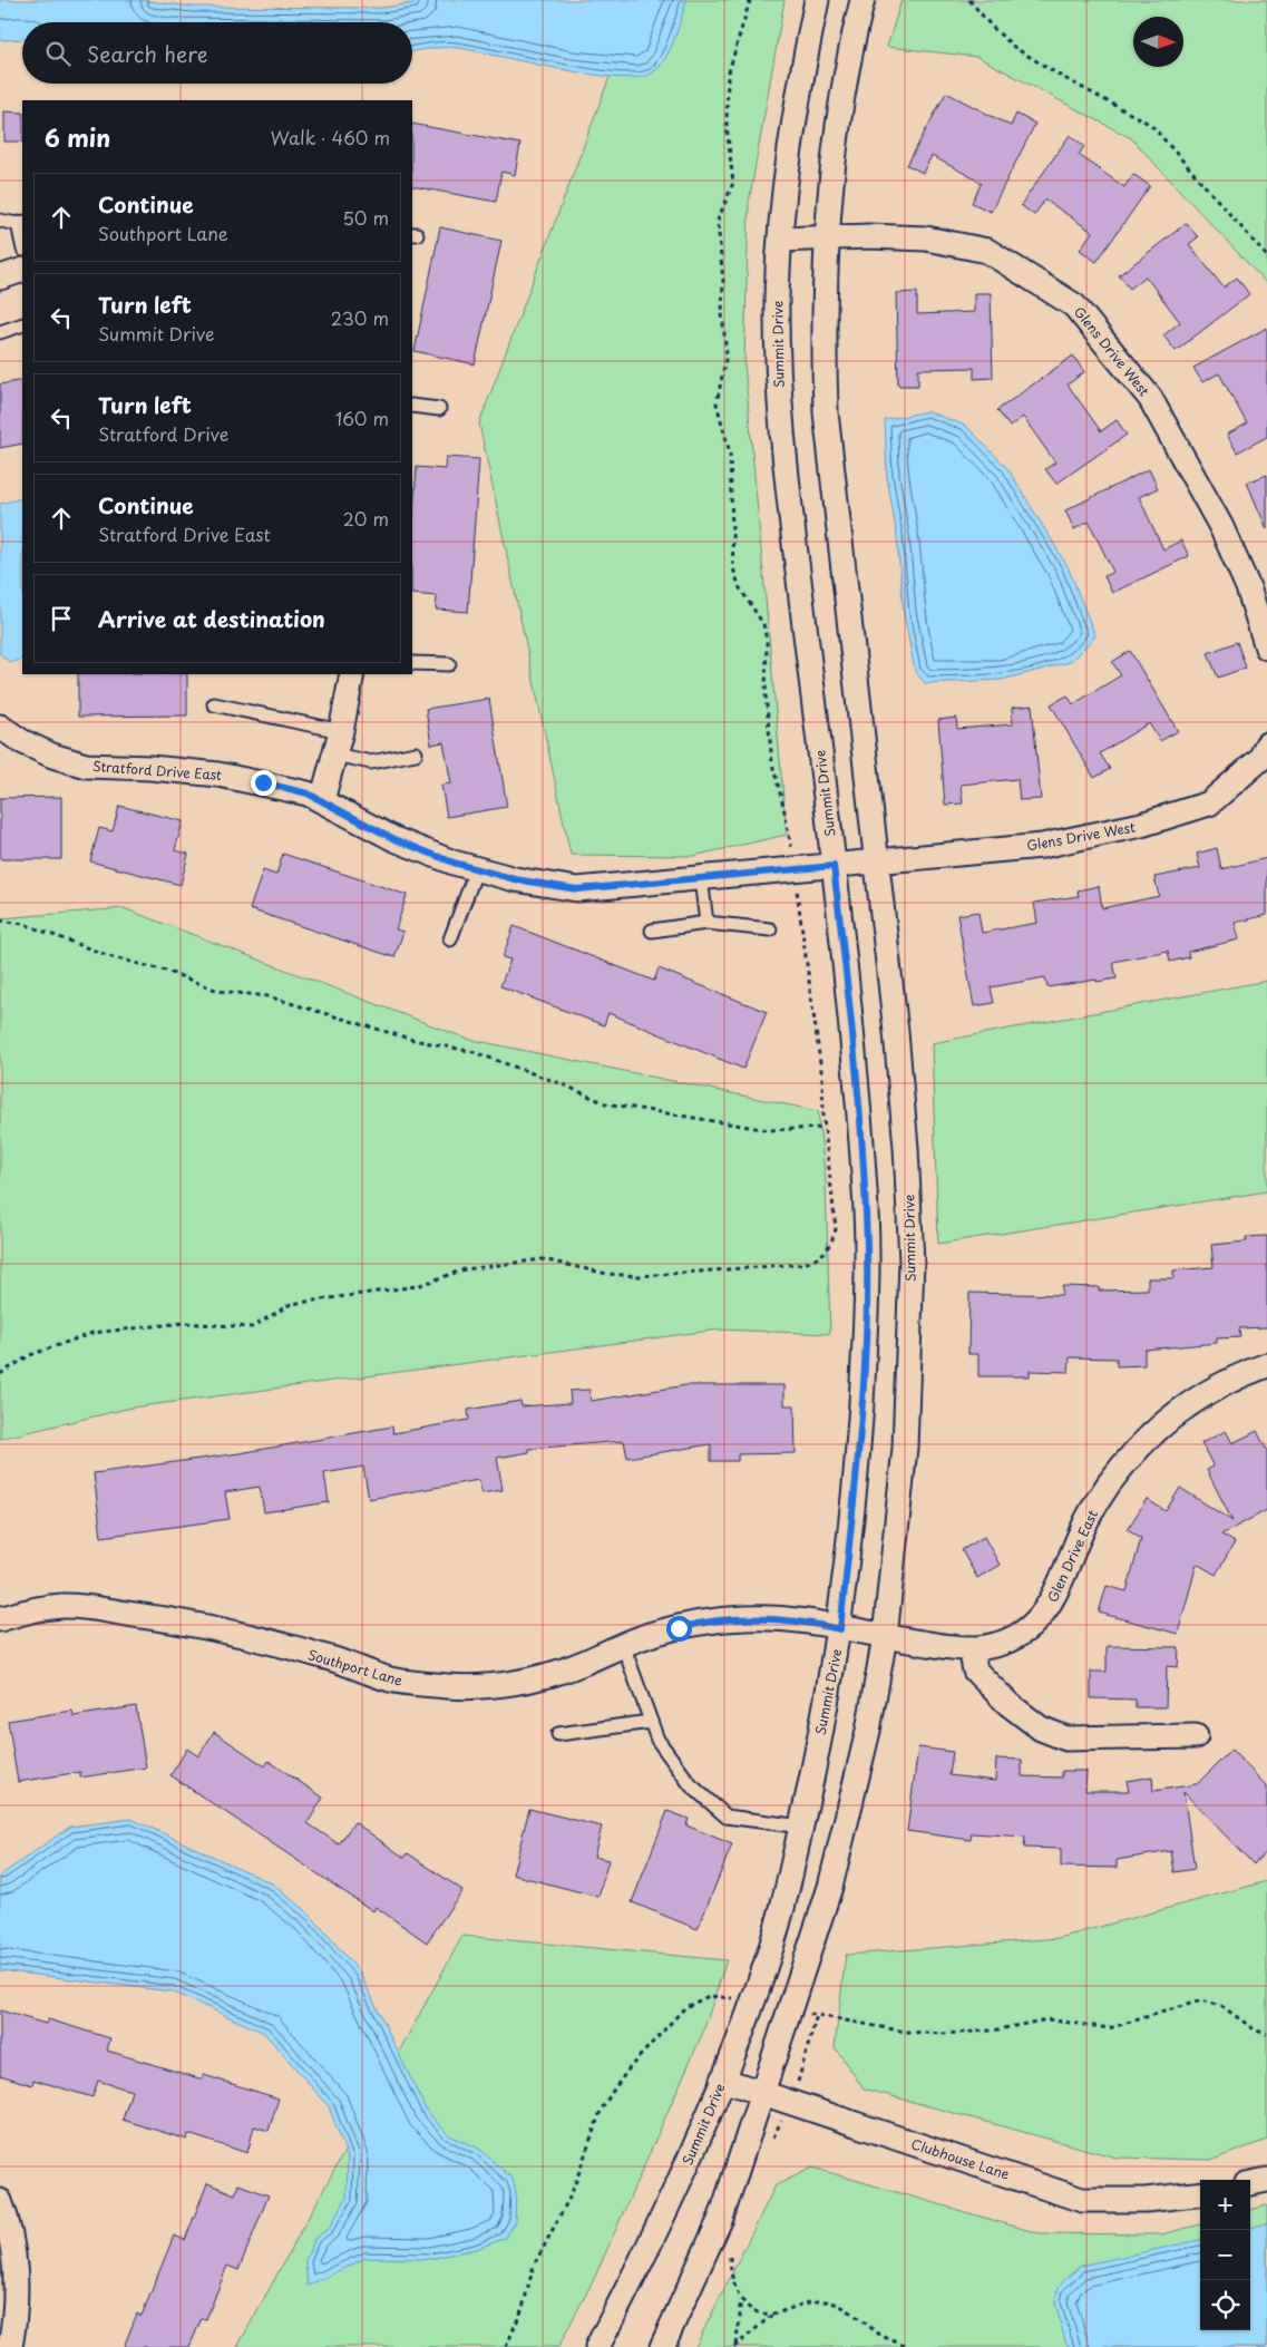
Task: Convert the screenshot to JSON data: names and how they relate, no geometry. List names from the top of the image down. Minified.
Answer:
{"streets":{"street":["Summit Drive","Glens Drive West","Stratford Drive East","Glen Drive East","Southport Lane","Clubhouse Lane"]},"crossings":[["Summit Drive","Glens Drive West"],["Summit Drive","Glen Drive East"],["Summit Drive","Southport Lane"],["Summit Drive","Clubhouse Lane"],["Glens Drive West","Stratford Drive East"],["Glen Drive East","Southport Lane"]],"north":"right","page":{"search":"Search here","heading":["6 min","Walk · 460 m"],"list":[["Continue","Southport Lane","50 m"],["Turn left","Summit Drive","230 m"],["Turn left","Stratford Drive","160 m"],["Continue","Stratford Drive East","20 m"],"Arrive at destination"],"map_buttons":["+","−"]}}
